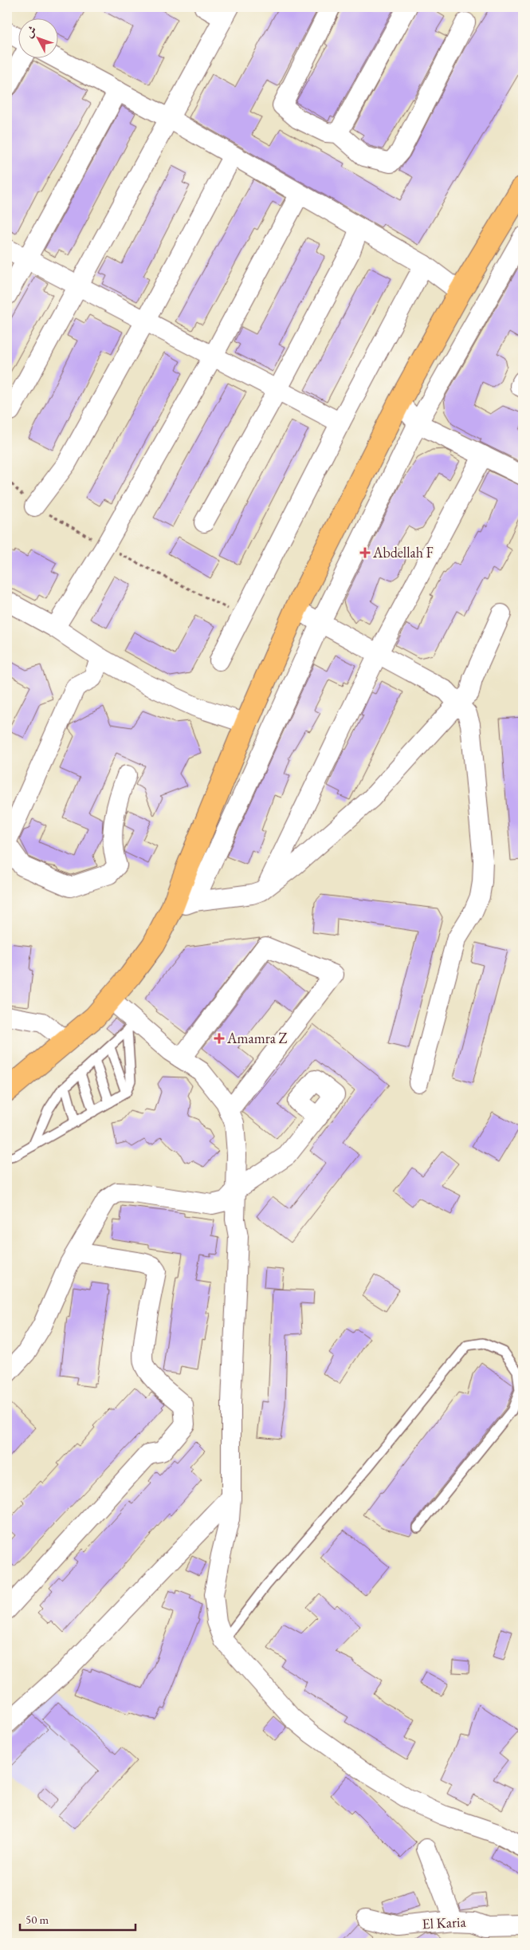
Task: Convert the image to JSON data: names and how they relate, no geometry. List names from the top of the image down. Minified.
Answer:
{"streets":{"street":["El Karia"]},"places":{"health":["Abdellah F","Amamra Z"]},"scale_bar":"50 m","north":"top left"}
